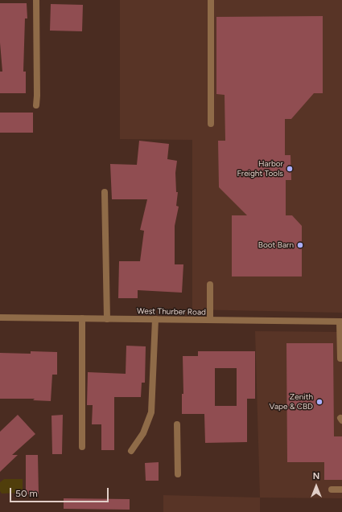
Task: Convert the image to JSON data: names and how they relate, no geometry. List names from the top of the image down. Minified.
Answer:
{"streets":{"street":["West Thurber Road"]},"places":["Harbor Freight Tools","Boot Barn","Zenith Vape & CBD"],"scale_bar":"50 m","north":"top"}
